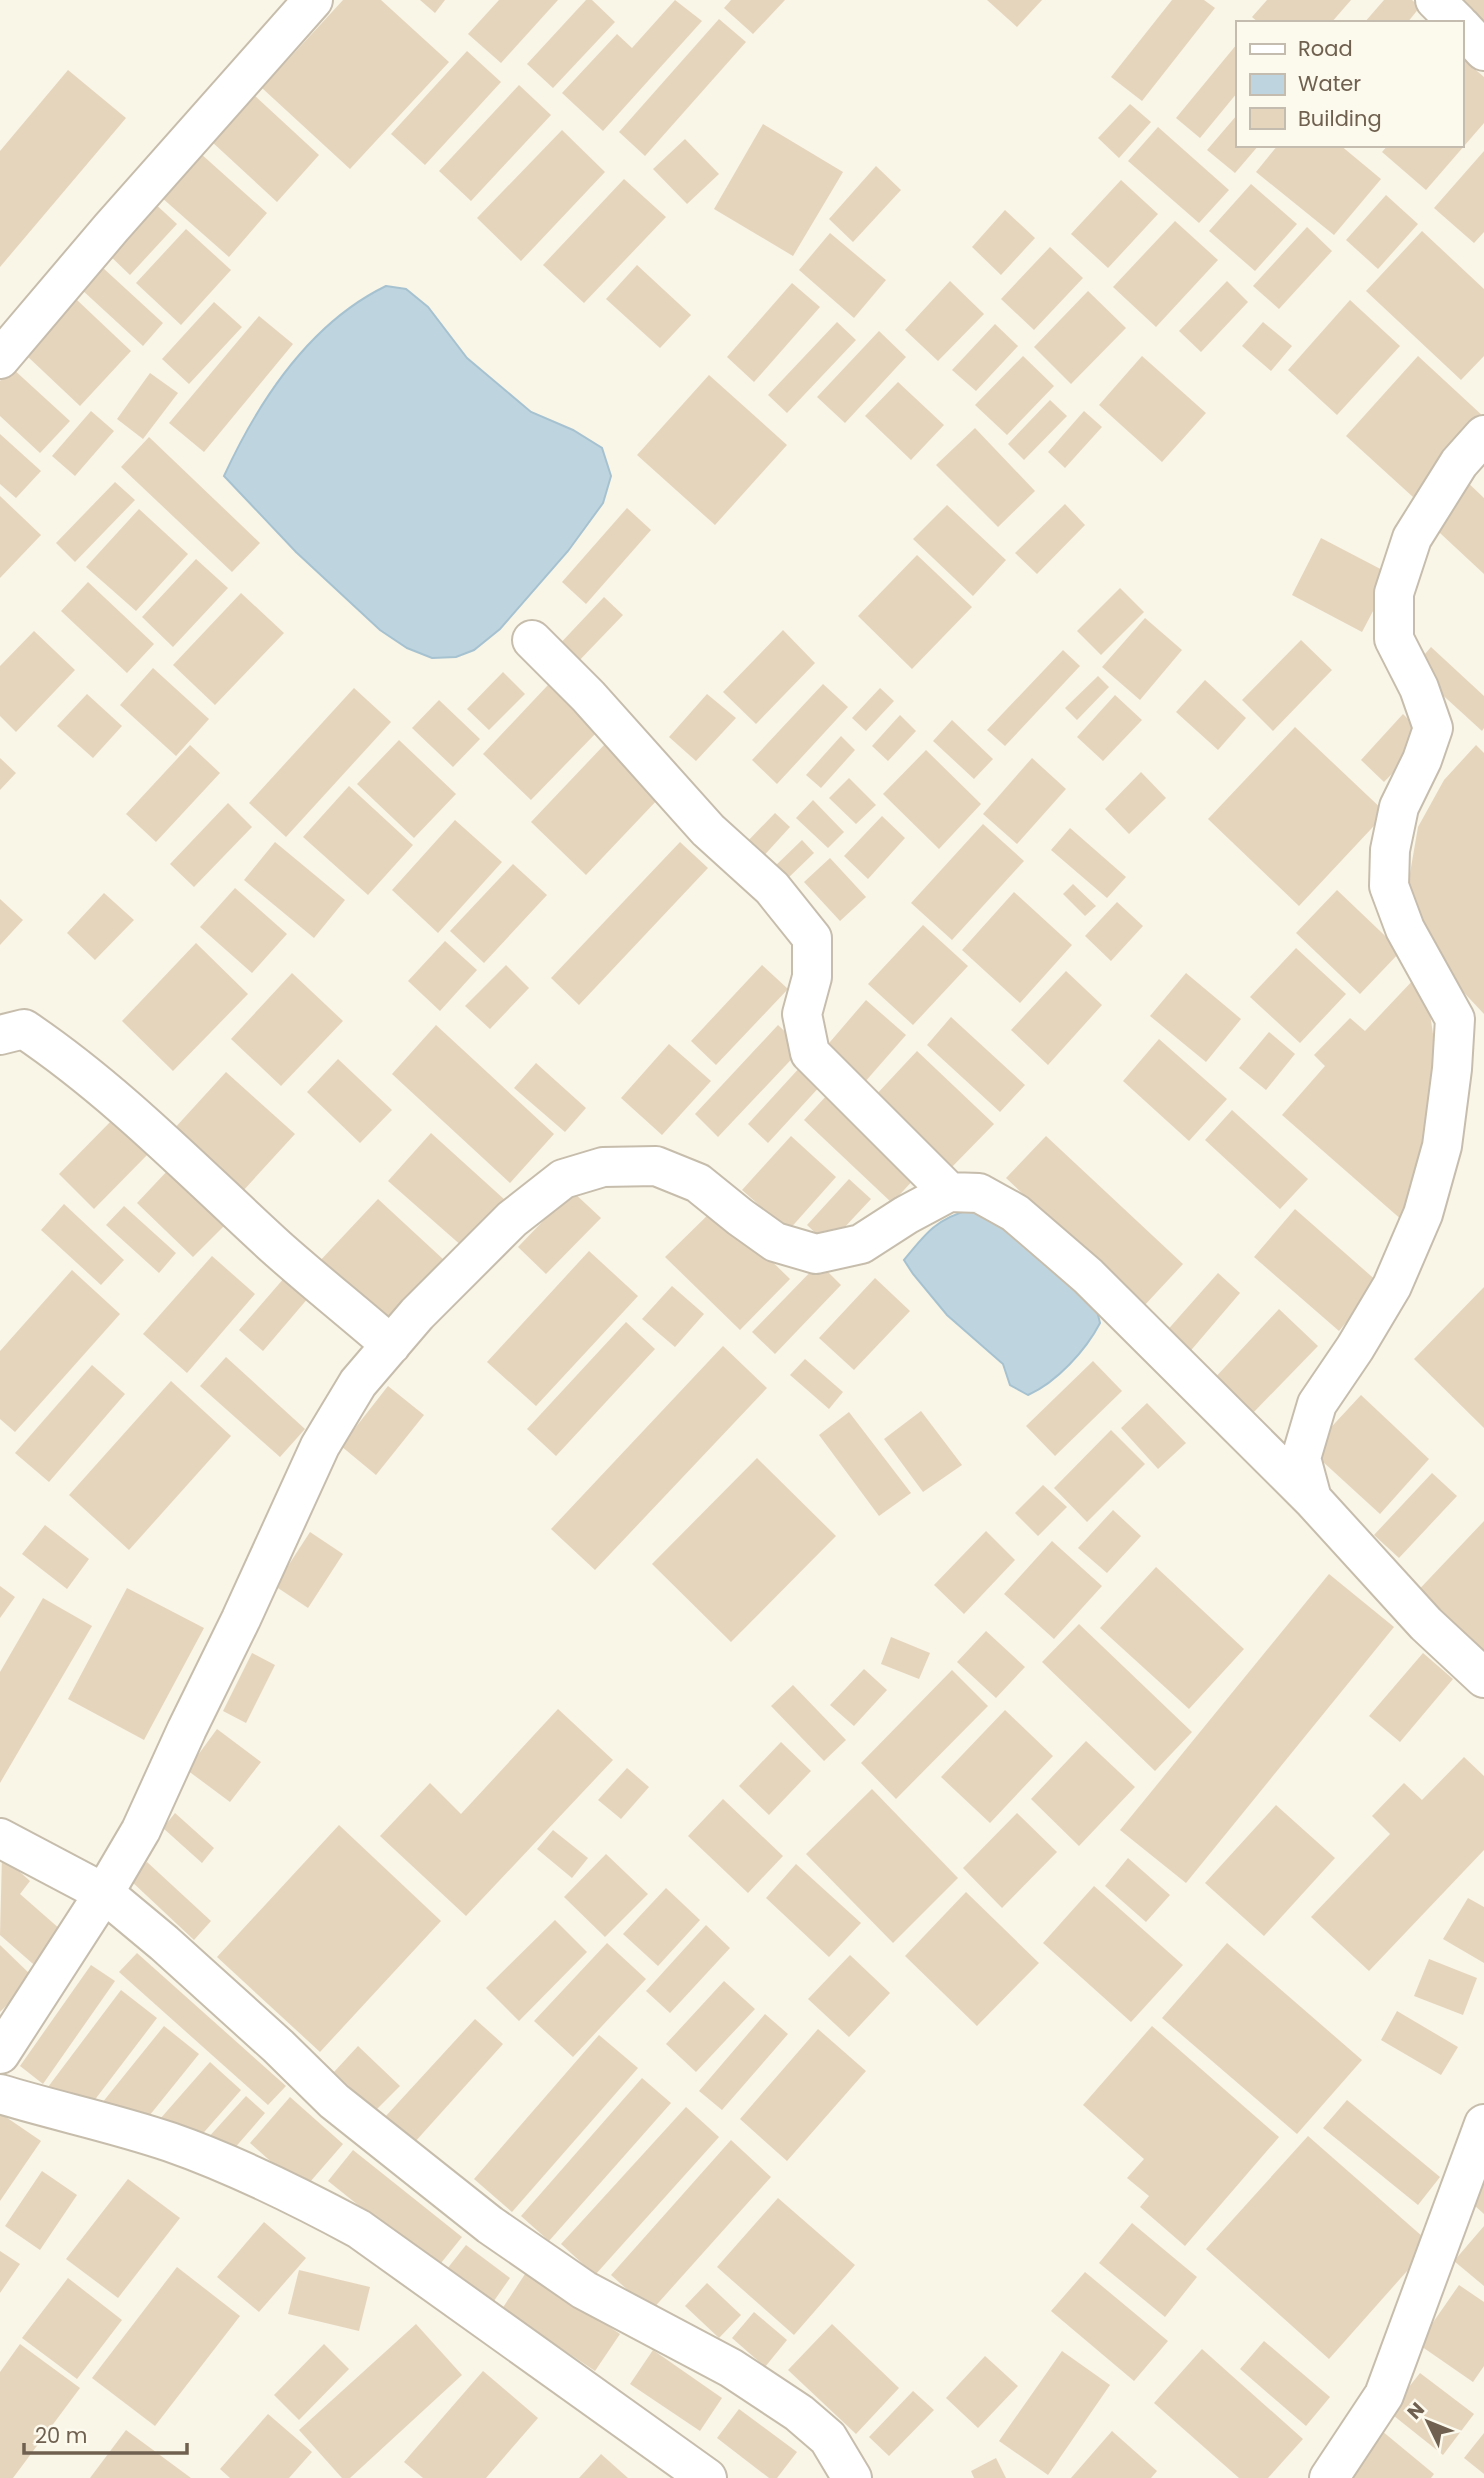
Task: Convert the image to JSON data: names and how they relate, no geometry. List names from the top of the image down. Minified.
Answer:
{"legend":["Road","Water","Building"],"scale_bar":"20 m","north":"top left"}
